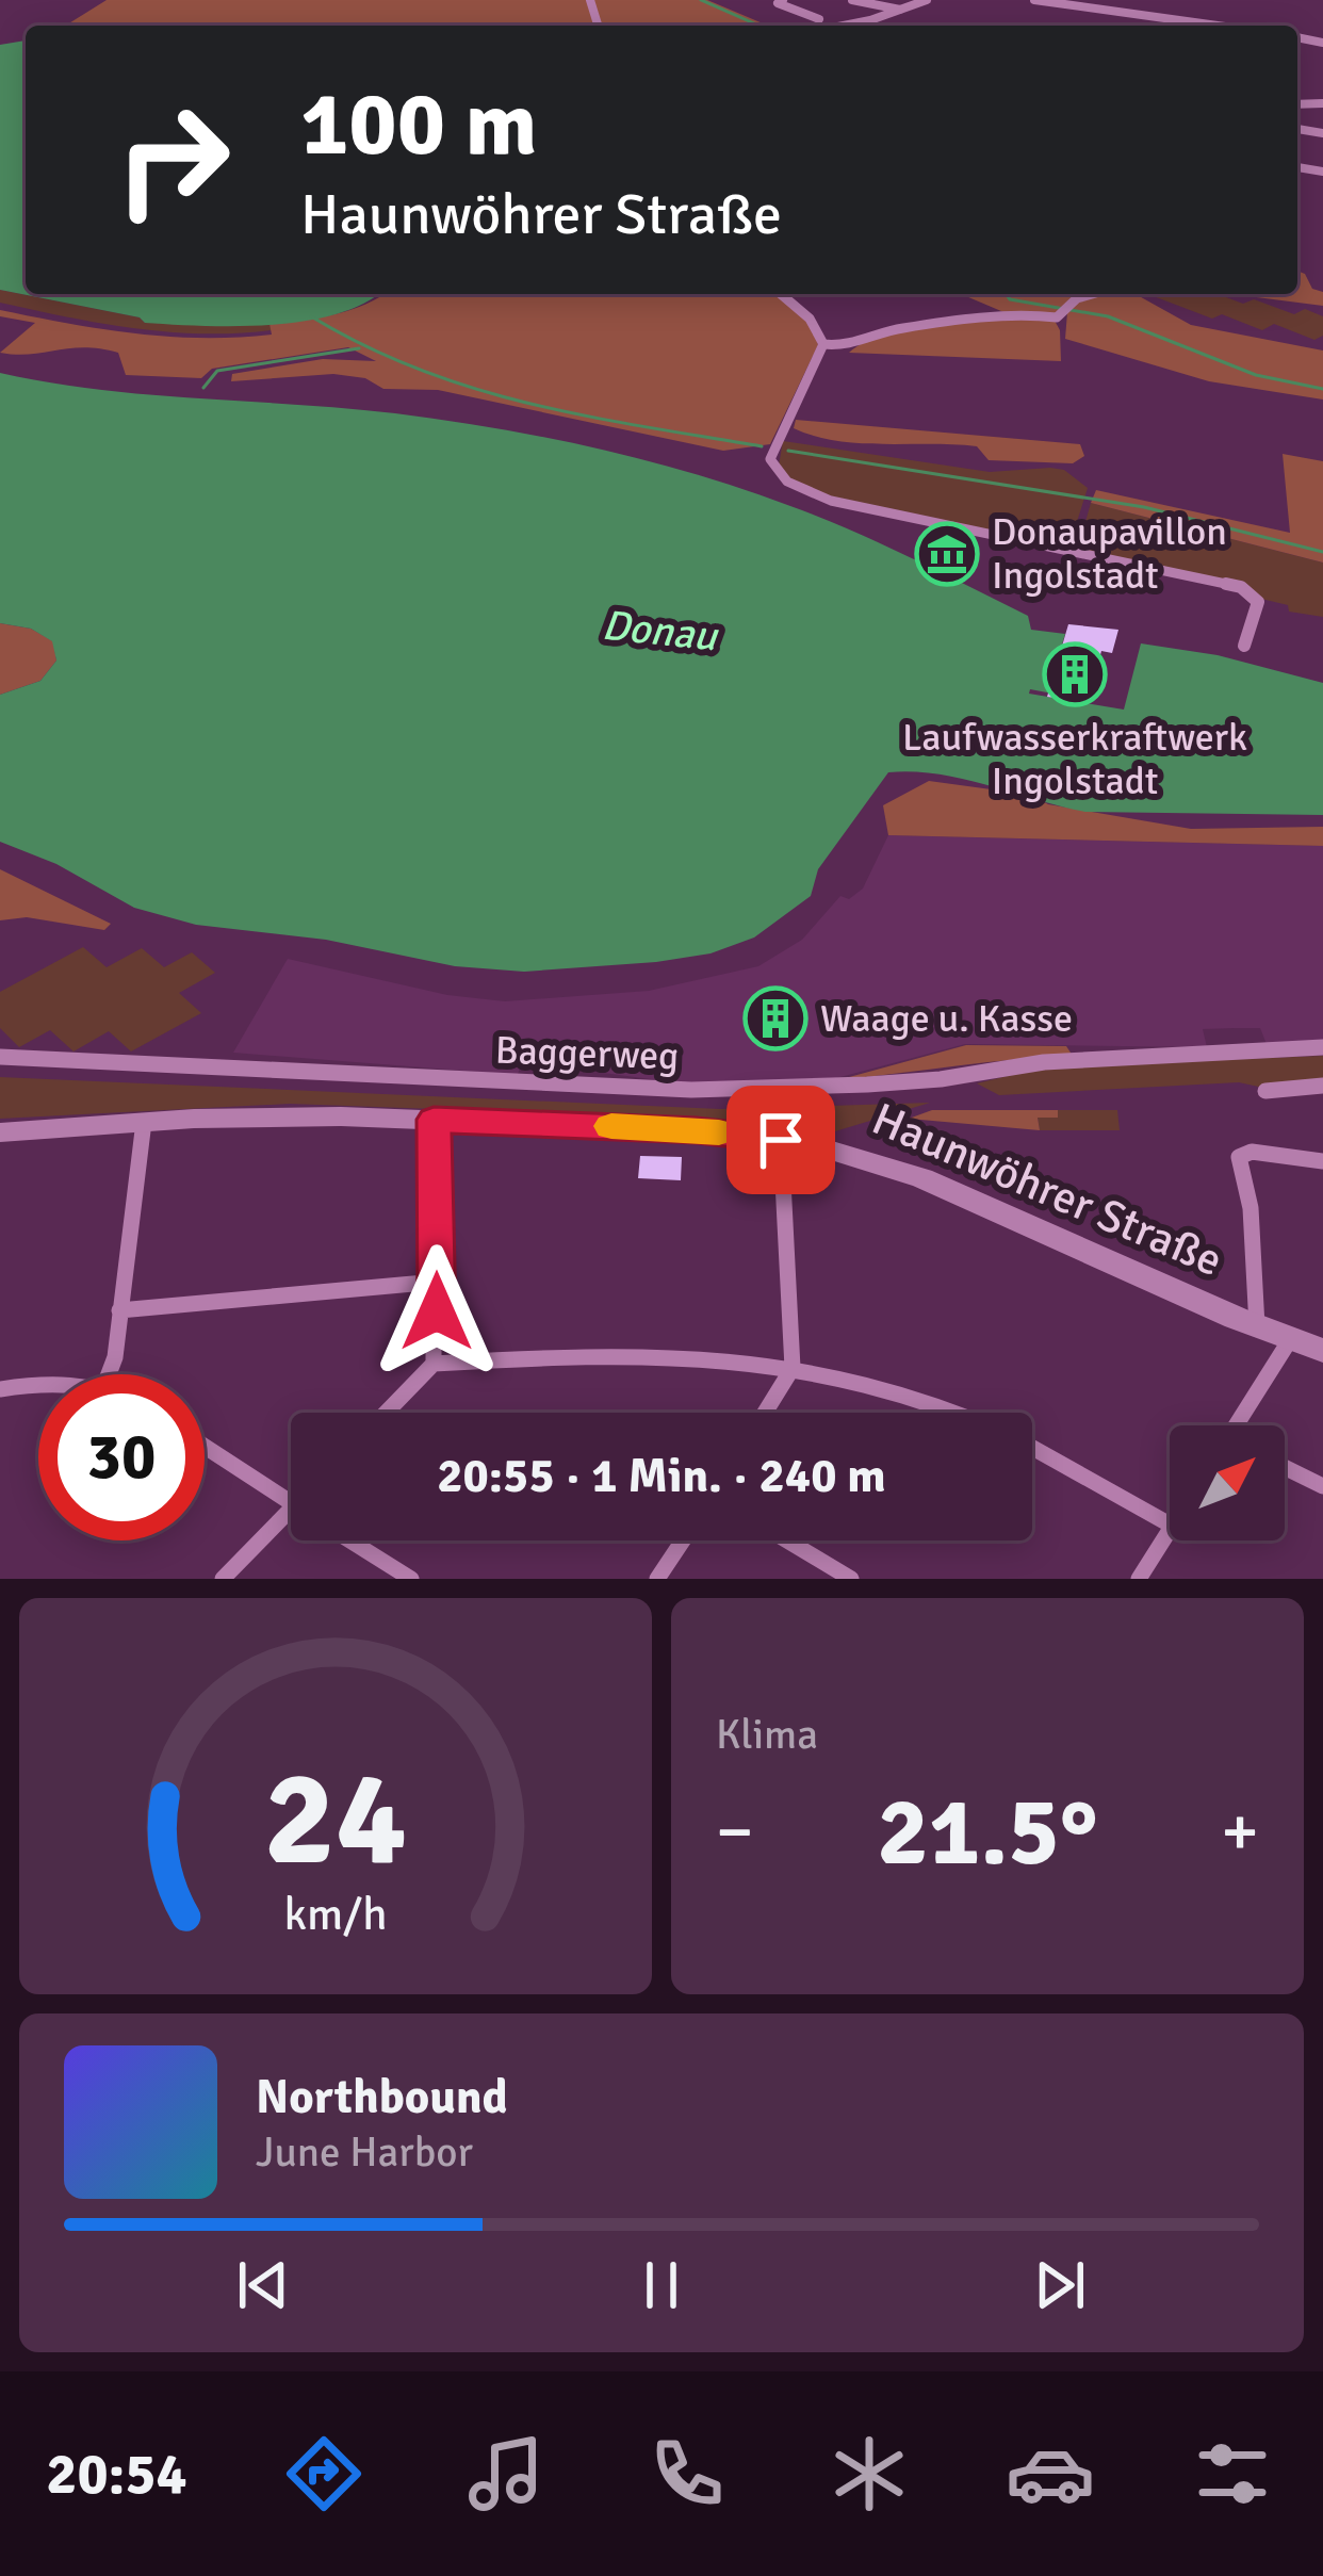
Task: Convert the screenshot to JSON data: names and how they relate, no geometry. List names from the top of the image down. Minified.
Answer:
{"streets":{"street":["Baggerweg","Haunwöhrer Straße"]},"water":["Donau"],"places":{"museum":["Donaupavillon Ingolstadt"],"building":["Laufwasserkraftwerk Ingolstadt","Waage u. Kasse"]},"north":"top right","page":{"turn":["100 m","Haunwöhrer Straße"],"limit":"30","trip":"20:55 · 1 Min. · 240 m","tile":"Klima","heat":["−","21.5°","+"],"song":["Northbound","June Harbor"],"tabs":"20:54","gauge":["24","km/h"]}}
